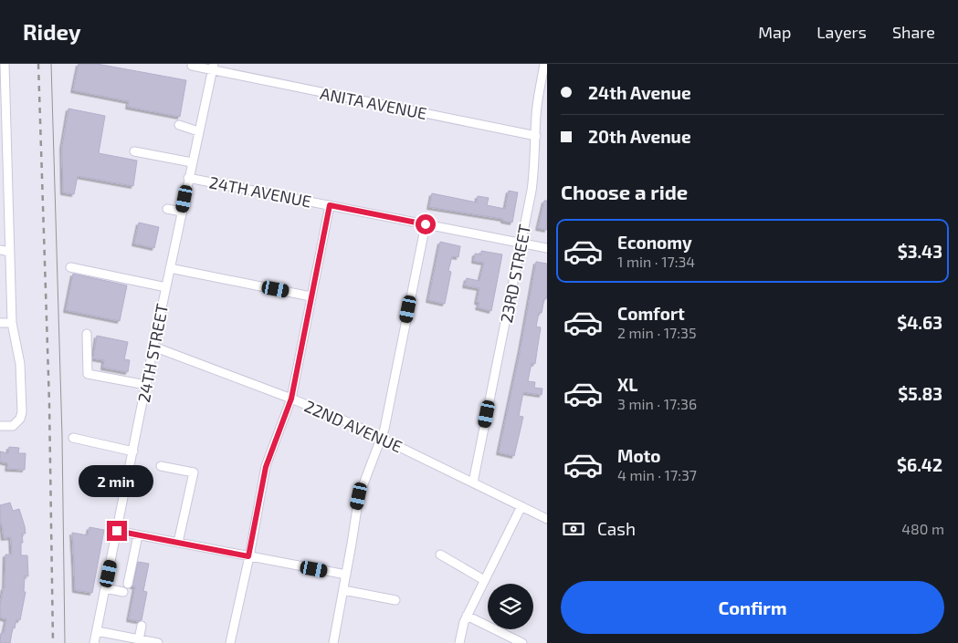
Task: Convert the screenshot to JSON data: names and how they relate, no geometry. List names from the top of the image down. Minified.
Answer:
{"streets":{"street":["ANITA AVENUE","24TH AVENUE","23RD STREET","24TH STREET","22ND AVENUE"]},"crossings":[["ANITA AVENUE","23RD STREET"],["ANITA AVENUE","24TH STREET"],["24TH AVENUE","23RD STREET"],["24TH AVENUE","24TH STREET"],["23RD STREET","22ND AVENUE"],["24TH STREET","22ND AVENUE"]],"page":{"header":"Ridey","nav":["Map","Layers","Share"],"banner":["24th Avenue","20th Avenue"],"heading":"Choose a ride","list":[{"name":"Economy","note":"1 min · 17:34","value":"$3.43"},{"name":"Comfort","note":"2 min · 17:35","value":"$4.63"},{"name":"XL","note":"3 min · 17:36","value":"$5.83"},{"name":"Moto","note":"4 min · 17:37","value":"$6.42"}],"bubble":"2 min","pay":["Cash","480 m"],"buttons":"Confirm"}}
